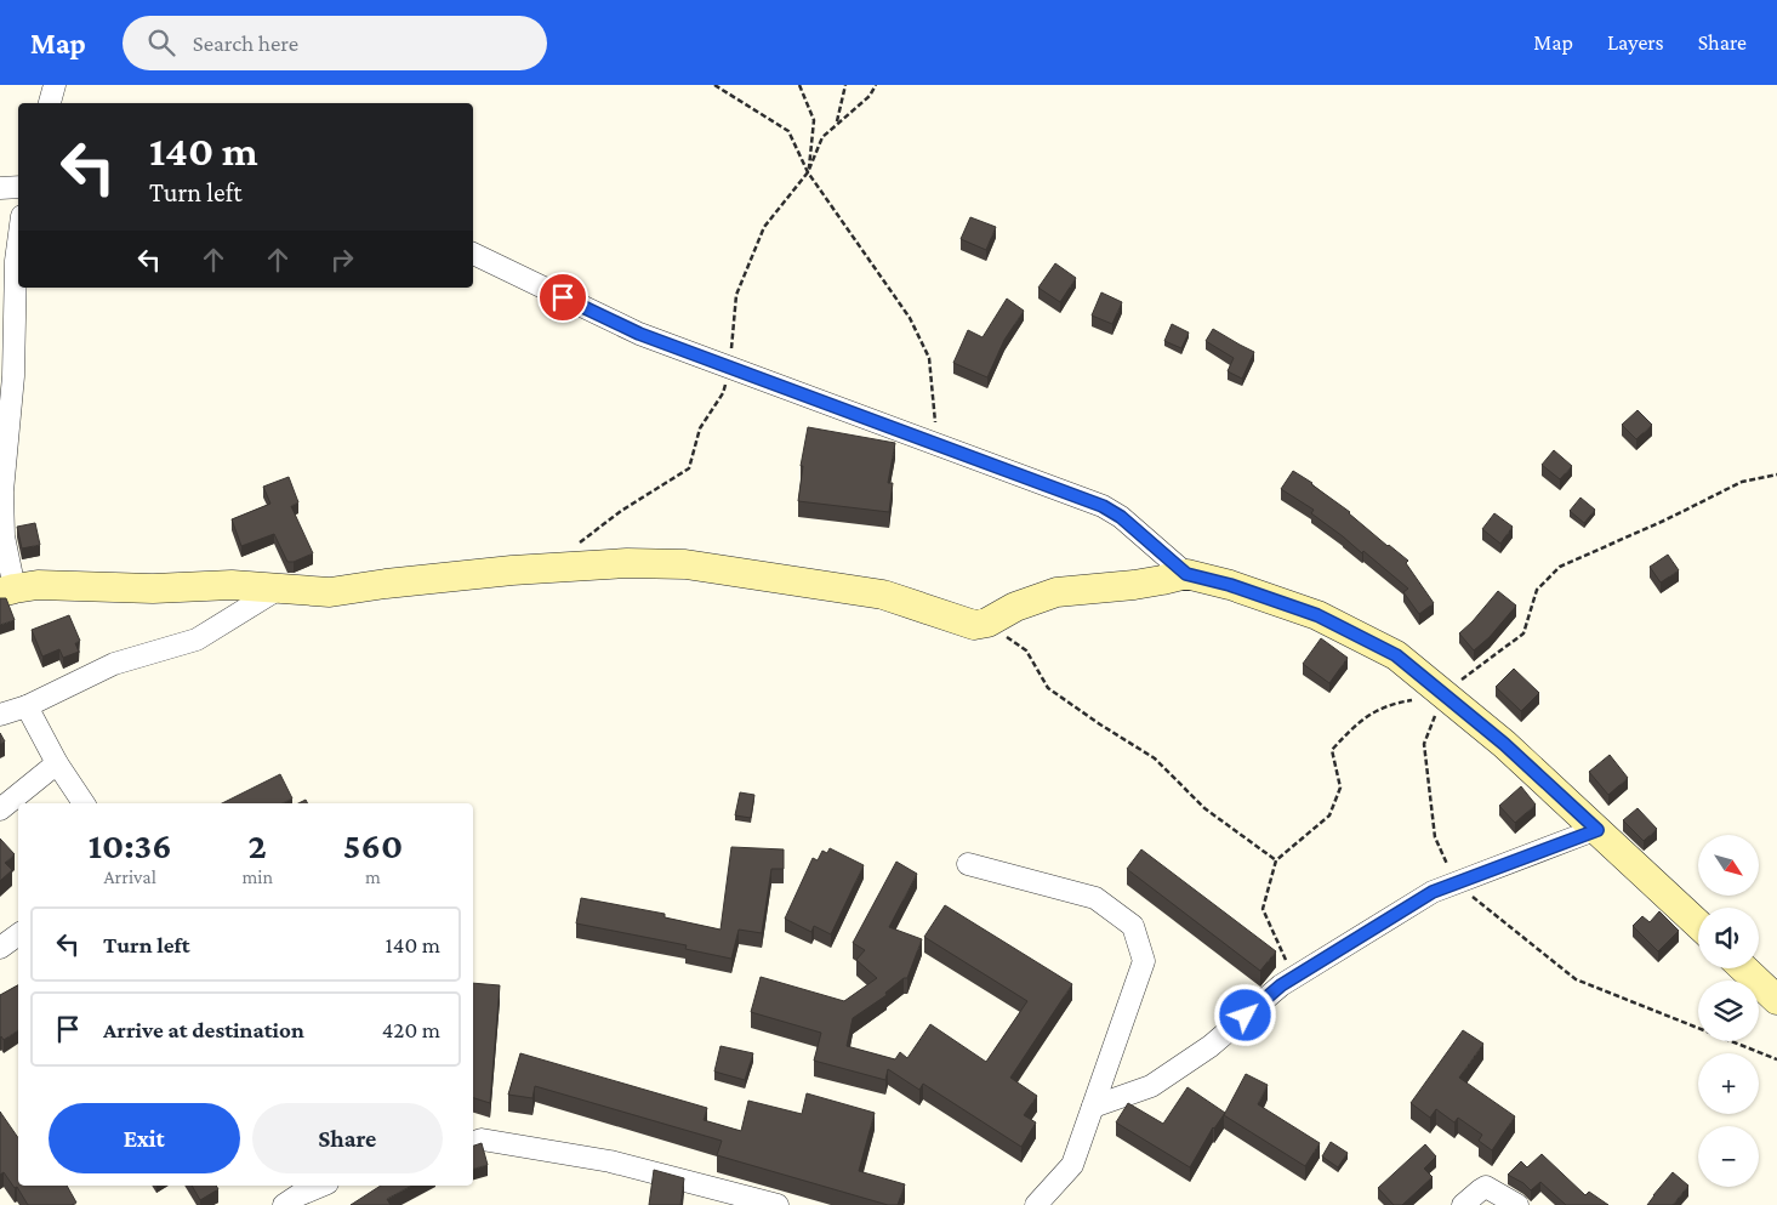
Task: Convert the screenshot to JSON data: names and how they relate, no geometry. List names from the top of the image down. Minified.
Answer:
{"north":"bottom right","page":{"header":"Map","search":"Search here","nav":["Map","Layers","Share"],"turn":["140 m","Turn left"],"eta":["10:36","Arrival","2","min","560","m"],"map_buttons":["+","−"],"list":[{"name":"Turn left","value":"140 m"},{"name":"Arrive at destination","value":"420 m"}],"buttons":["Exit","Share"]}}
